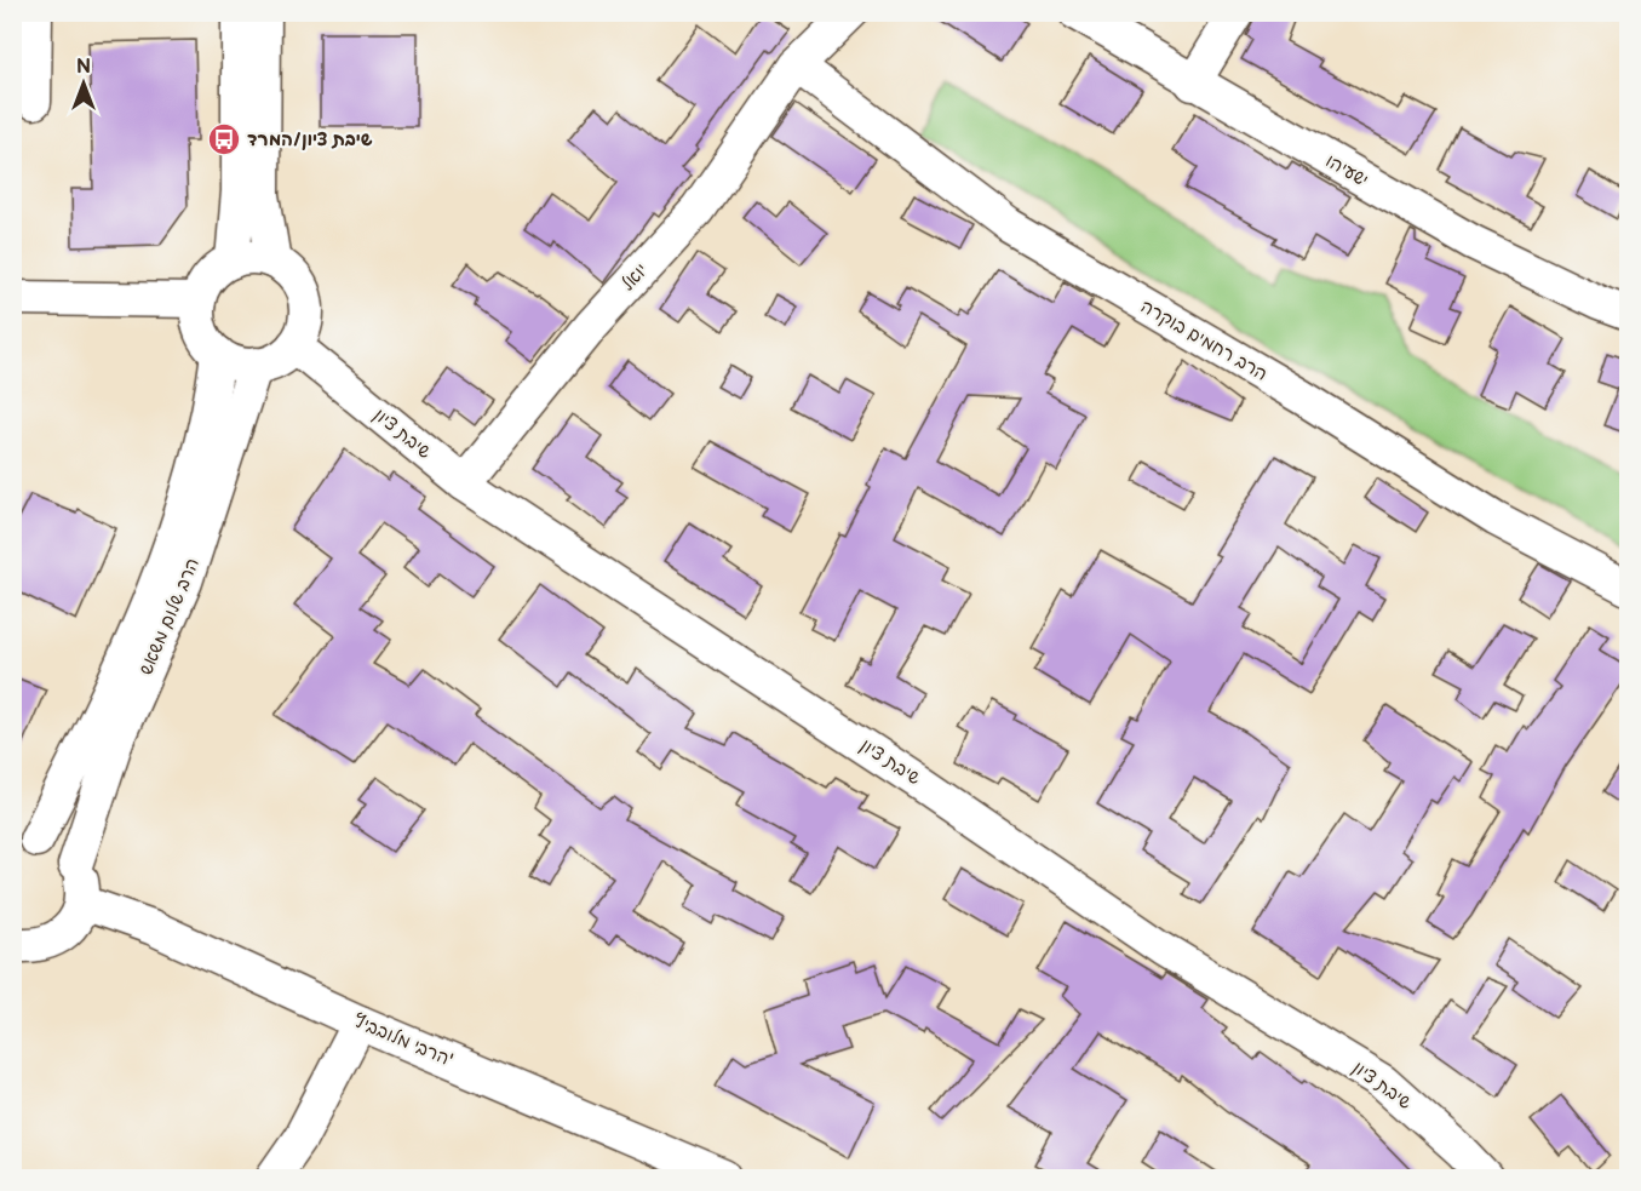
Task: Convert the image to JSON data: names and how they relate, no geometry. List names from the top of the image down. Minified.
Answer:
{"streets":{"street":["ישעיהו","יואל","הרב רחמים בוקרה","שיבת ציון","הרב שלום משאש","הרבי מלובביץ'"]},"crossings":[["יואל","הרב רחמים בוקרה"],["יואל","שיבת ציון"],["שיבת ציון","הרב שלום משאש"]],"places":{"bus stop":["שיבת ציון/המרד"]},"north":"top"}
